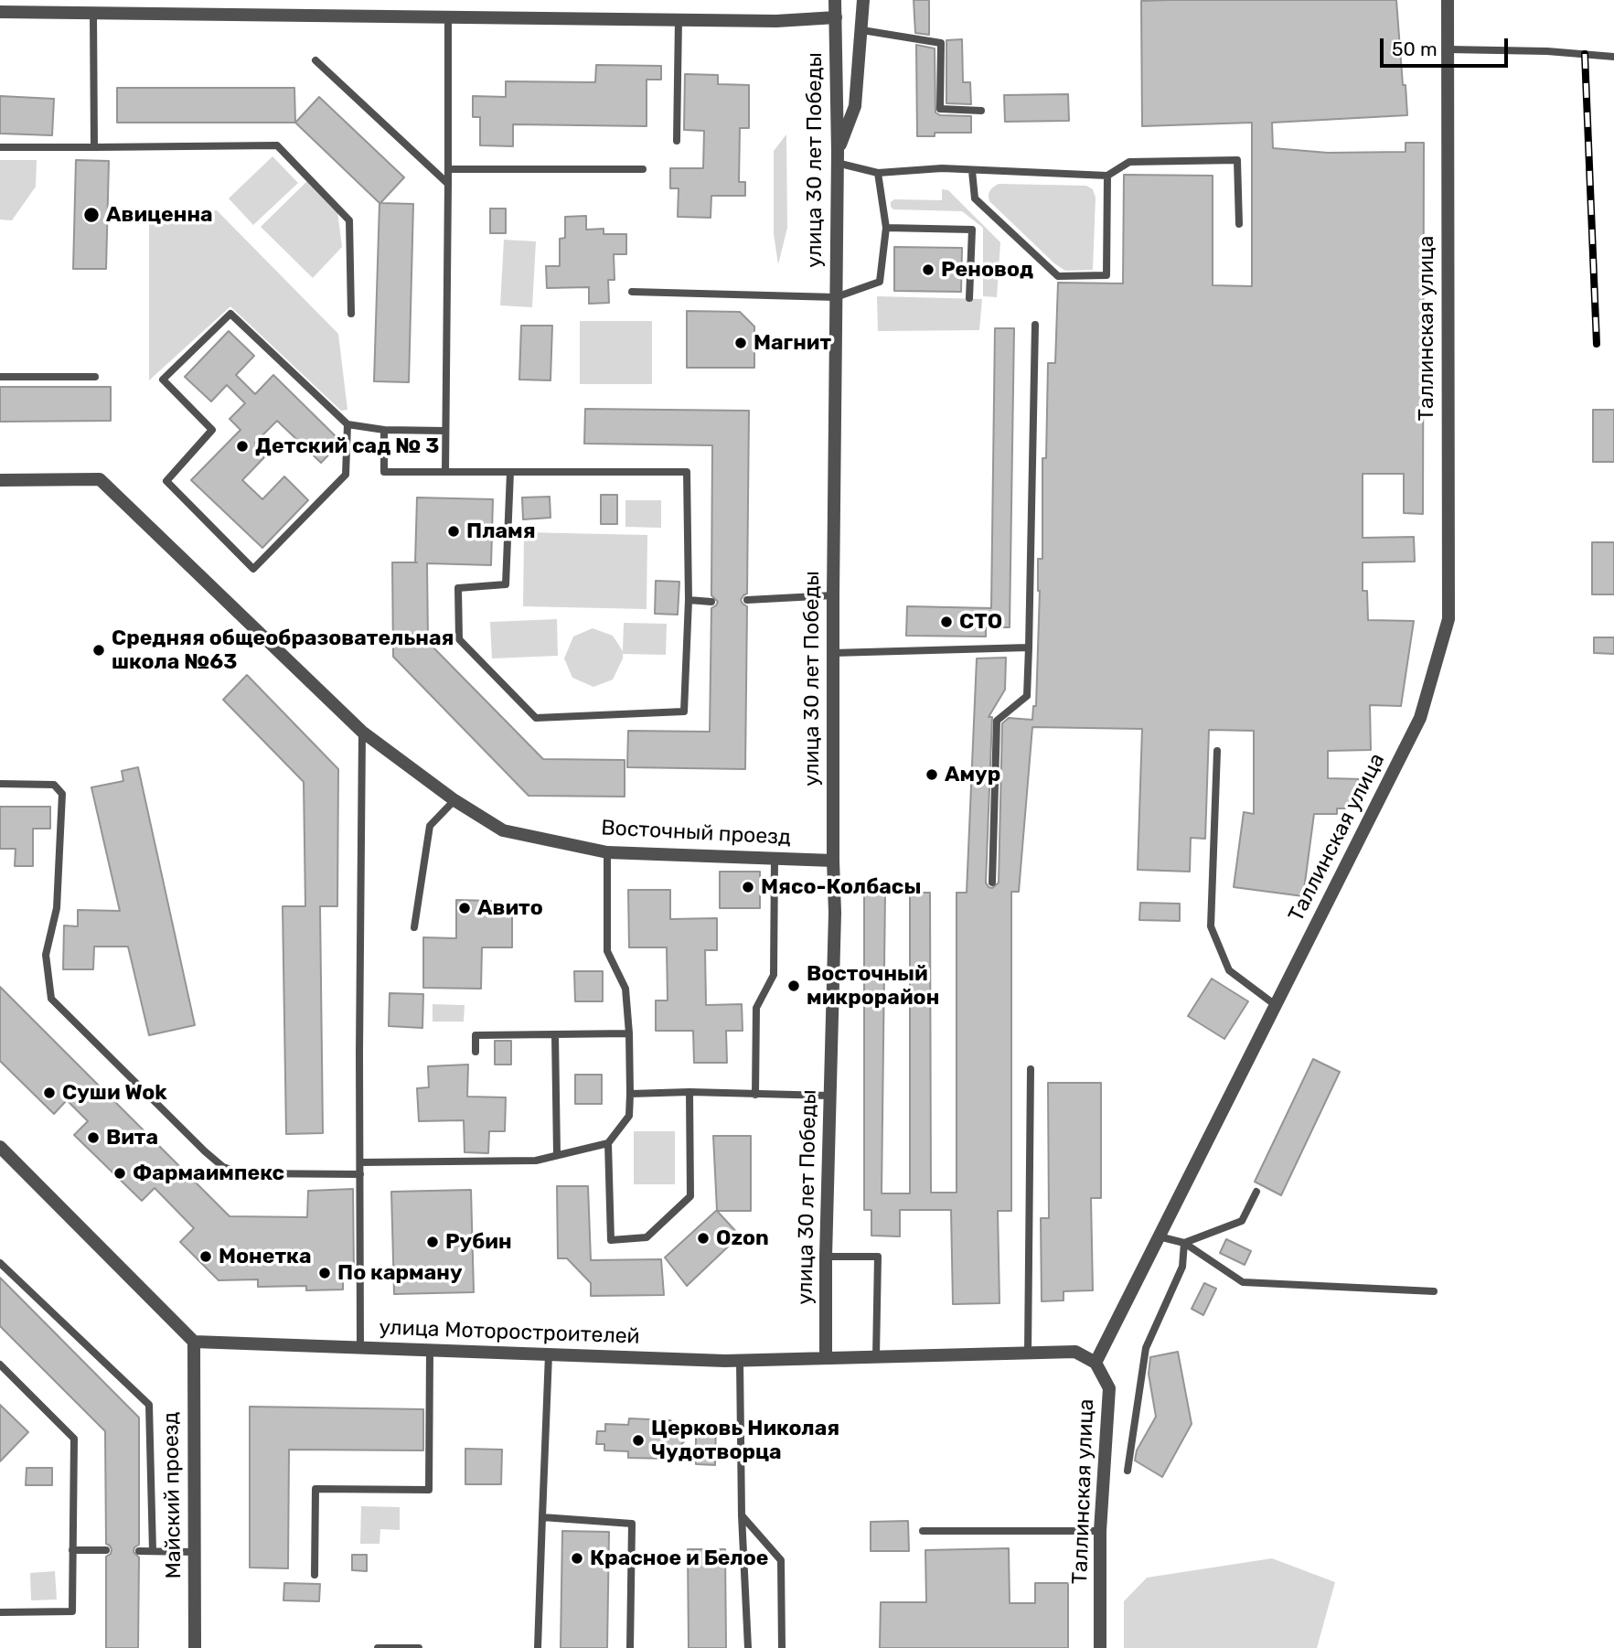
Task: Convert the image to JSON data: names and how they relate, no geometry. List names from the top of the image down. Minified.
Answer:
{"streets":{"street":["улица 30 лет Победы","Таллинская улица","Восточный проезд","улица Моторостроителей","Майский проезд"]},"crossings":[["улица 30 лет Победы","Восточный проезд"],["улица 30 лет Победы","улица Моторостроителей"],["Таллинская улица","улица Моторостроителей"],["улица Моторостроителей","Майский проезд"]],"places":["Авиценна","Реновод","Магнит","Детский сад № 3","Пламя","СТО","Средняя общеобразовательная школа №63","Амур","Мясо-Колбасы","Авито","Восточный микрорайон","Суши Wok","Вита","Фармаимпекс","Ozon","Рубин","Монетка","По карману","Церковь Николая Чудотворца","Красное и Белое"],"scale_bar":"50 m"}
